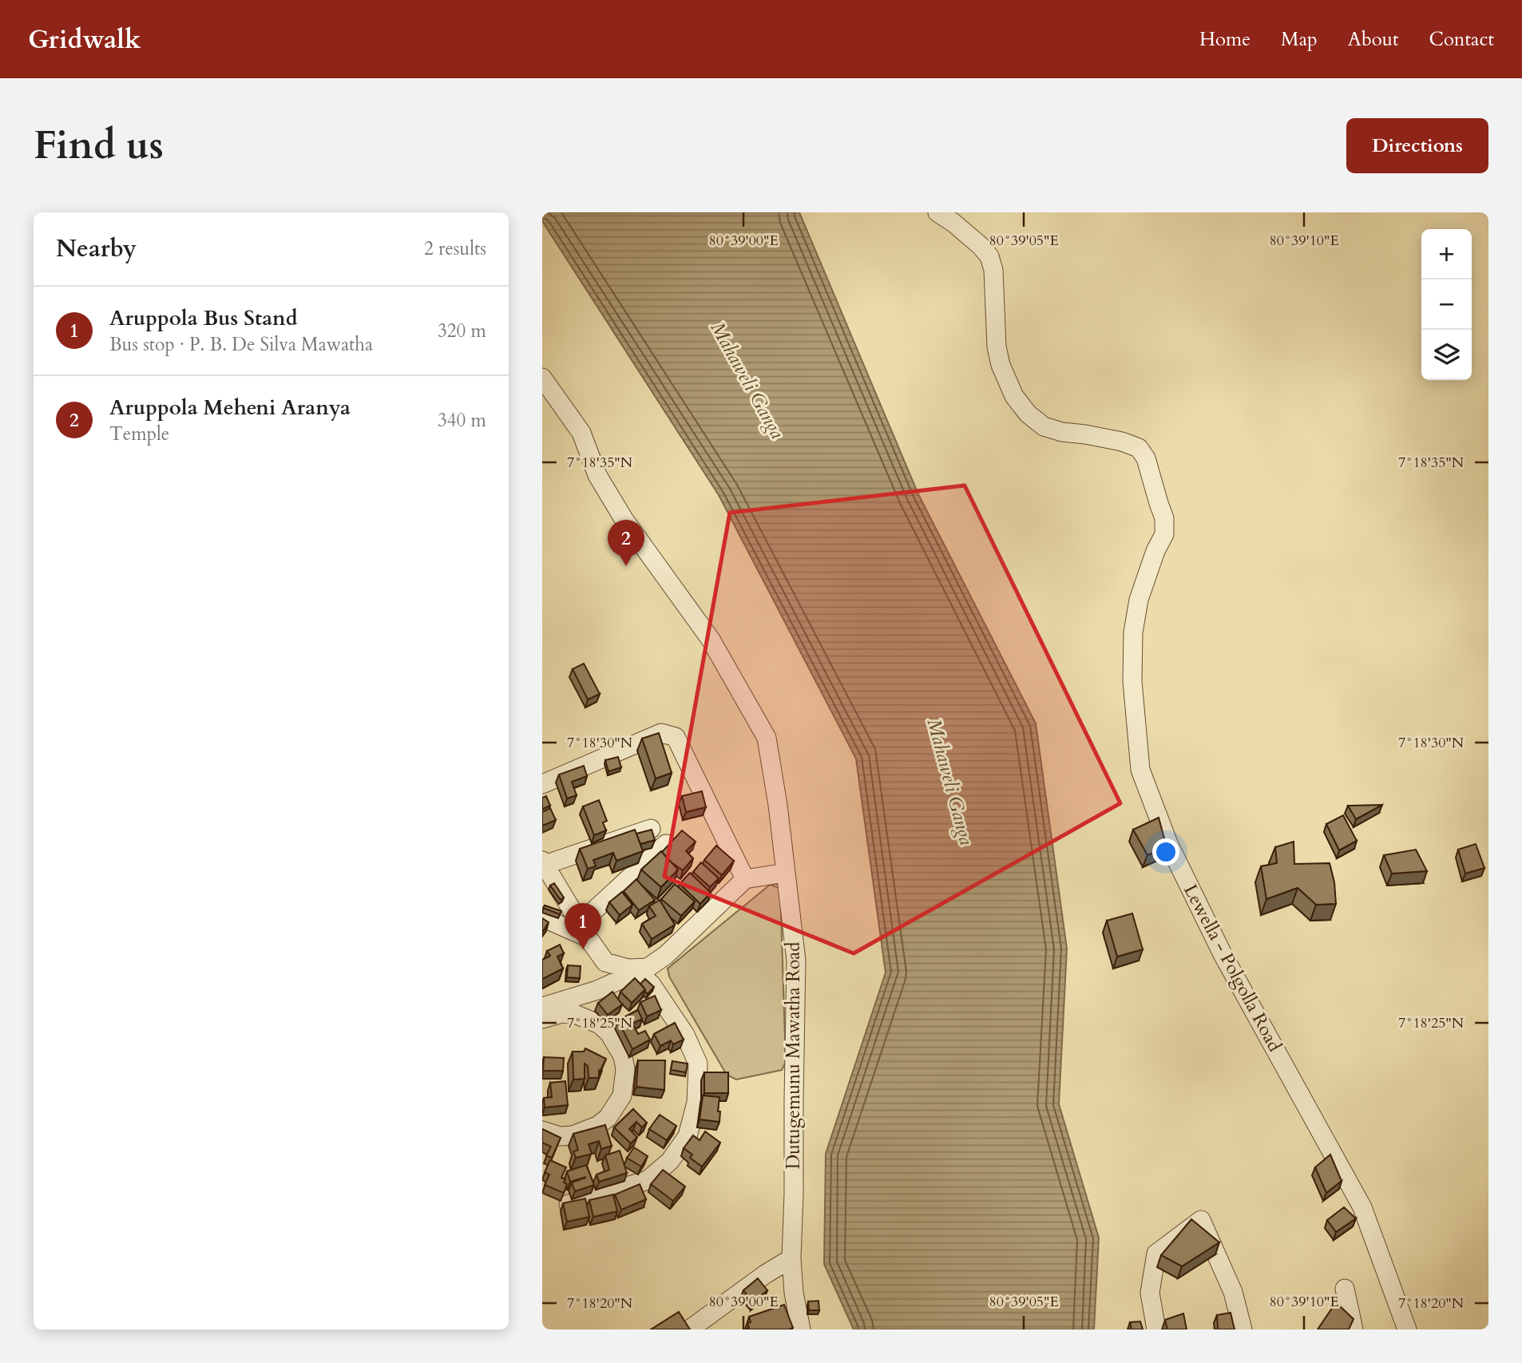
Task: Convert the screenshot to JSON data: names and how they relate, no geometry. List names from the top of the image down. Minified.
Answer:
{"streets":{"street":["Lewella - Polgolla Road","Dutugemunu Mawatha Road"]},"water":["Mahaweli Ganga"],"page":{"header":"Gridwalk","nav":["Home","Map","About","Contact"],"buttons":"Directions","title":"Find us","heading":["Nearby","2 results"],"map_buttons":["+","−"],"list":[{"mark":"1","name":"Aruppola Bus Stand","note":"Bus stop · P. B. De Silva Mawatha","value":"320 m"},{"mark":"2","name":"Aruppola Meheni Aranya","note":"Temple","value":"340 m"}],"pins":["2","1"]},"coordinates":["80°39'00\"E","80°39'05\"E","80°39'10\"E","7°18'35\"N","7°18'30\"N","7°18'25\"N","7°18'20\"N"]}
